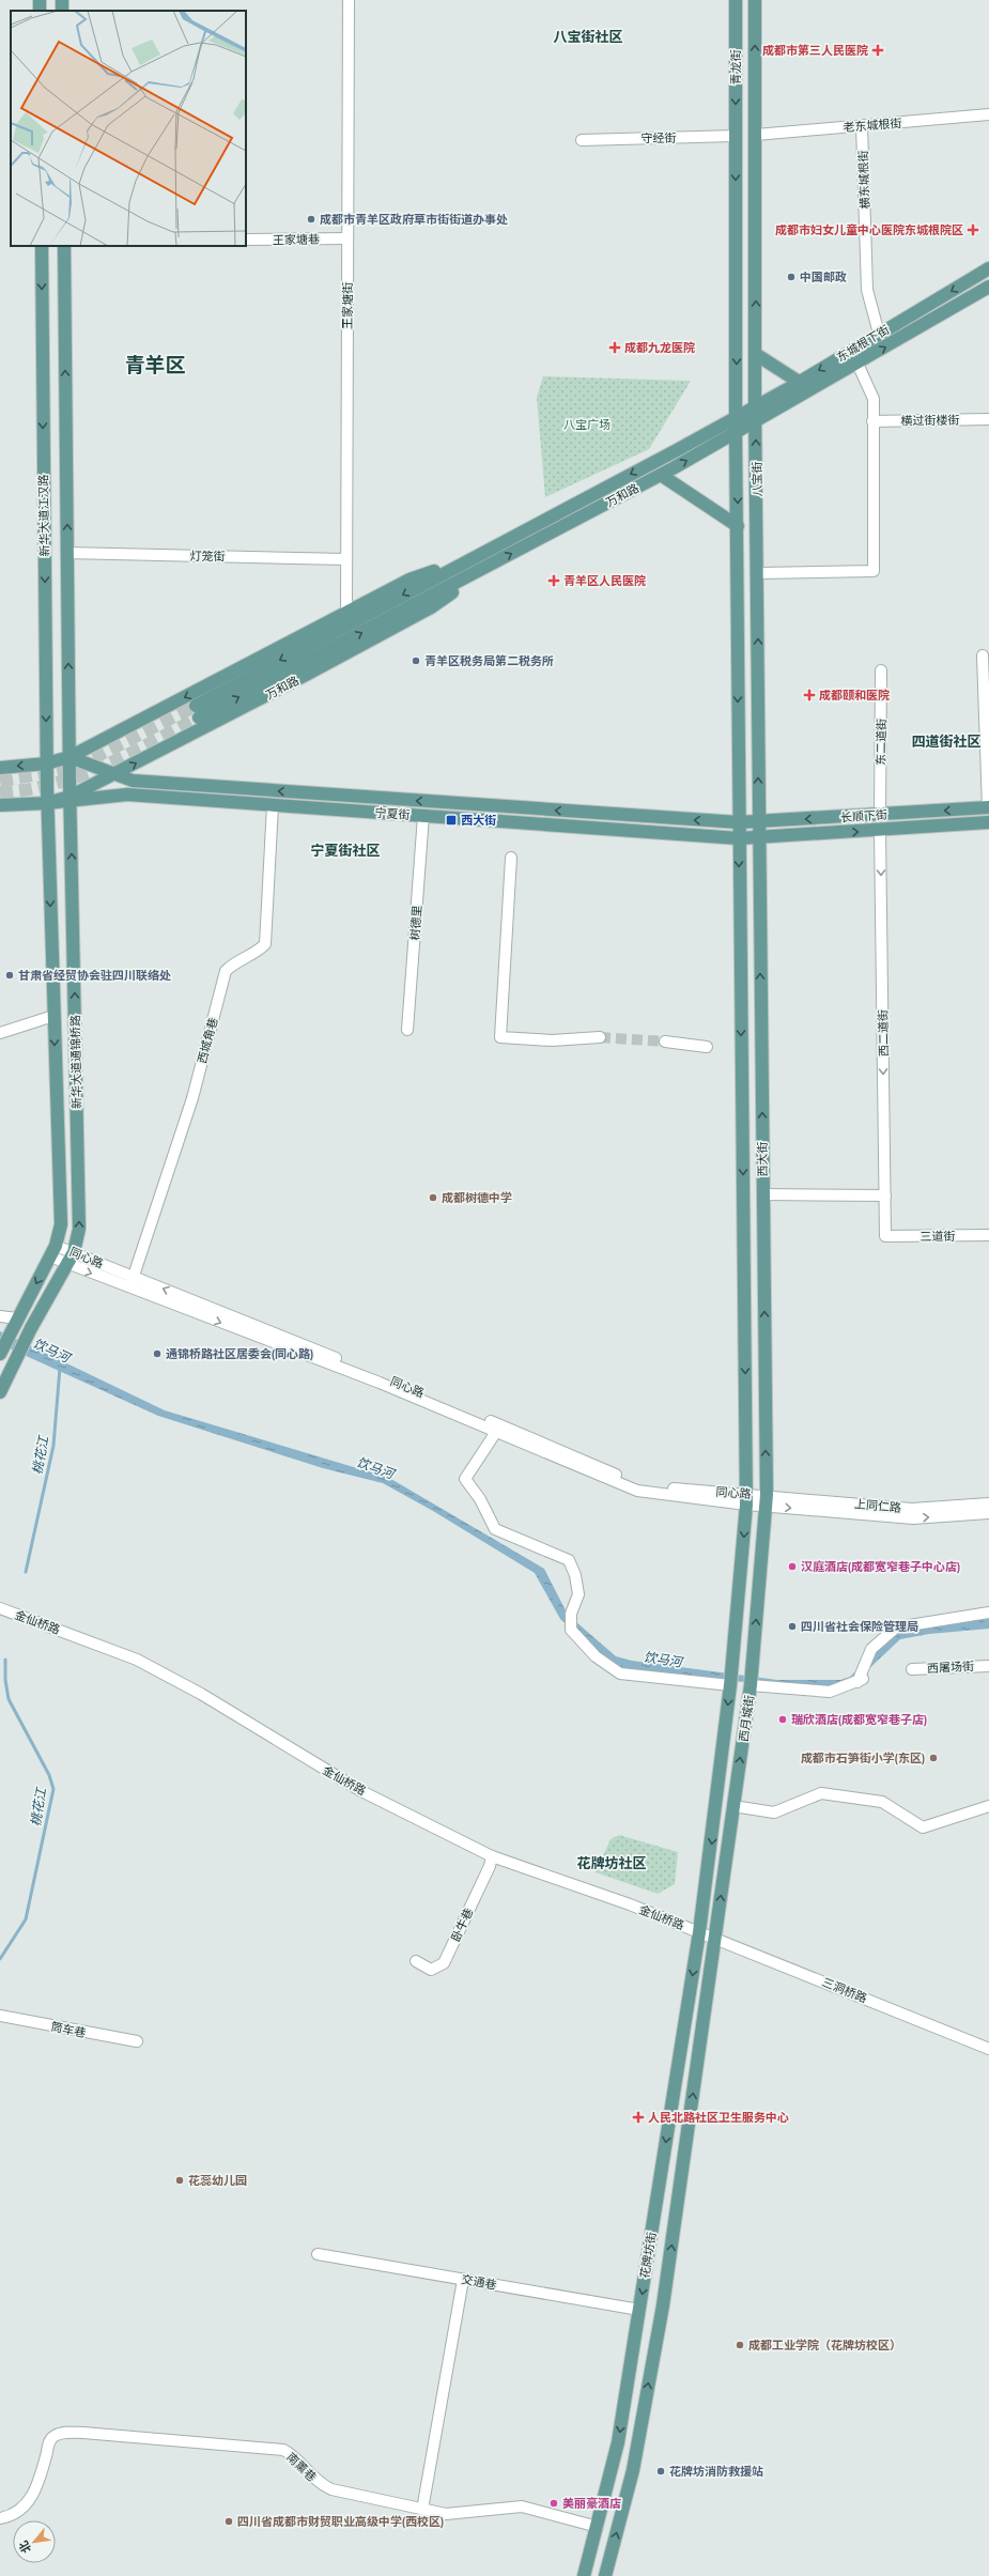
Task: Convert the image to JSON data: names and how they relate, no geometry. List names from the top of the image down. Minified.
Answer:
{"streets":{"main road":["青龙街","东城根下街","八宝街","万和路","新华大道江汉路","宁夏街","长顺下街","新华大道通锦桥路","西大街","西月城街","花牌坊街"],"street":["老东城根街","守经街","横东城根街","王家塘巷","王家塘街","横过街楼街","灯笼街","东二道街","树德里","西二道街","西城角巷","三道街","同心路","上同仁路","金仙桥路","西屠场街","卧牛巷","三洞桥路","筒车巷","交通巷","南薰巷"]},"crossings":[["青龙街","老东城根街"],["青龙街","守经街"],["青龙街","八宝街"],["老东城根街","横东城根街"],["老东城根街","八宝街"],["守经街","八宝街"],["横东城根街","东城根下街"],["王家塘巷","王家塘街"],["王家塘街","万和路"],["王家塘街","灯笼街"],["东城根下街","八宝街"],["东城根下街","万和路"],["八宝街","万和路"],["八宝街","宁夏街"],["八宝街","长顺下街"],["八宝街","西大街"],["万和路","新华大道江汉路"],["万和路","宁夏街"],["万和路","新华大道通锦桥路"],["新华大道江汉路","灯笼街"],["新华大道江汉路","宁夏街"],["新华大道江汉路","新华大道通锦桥路"],["东二道街","长顺下街"],["宁夏街","长顺下街"],["宁夏街","树德里"],["宁夏街","西城角巷"],["宁夏街","新华大道通锦桥路"],["宁夏街","西大街"],["长顺下街","西二道街"],["长顺下街","西大街"],["西二道街","三道街"],["西城角巷","同心路"],["新华大道通锦桥路","同心路"],["西大街","同心路"],["西大街","上同仁路"],["西大街","西月城街"],["同心路","上同仁路"],["同心路","西月城街"],["上同仁路","西月城街"],["金仙桥路","西月城街"],["金仙桥路","卧牛巷"],["金仙桥路","三洞桥路"],["金仙桥路","花牌坊街"],["西月城街","三洞桥路"],["西月城街","花牌坊街"],["三洞桥路","花牌坊街"],["花牌坊街","交通巷"],["花牌坊街","南薰巷"]],"one_way":["西二道街"],"districts":["八宝街社区","青羊区","四道街社区","宁夏街社区","花牌坊社区"],"water":["饮马河","桃花江"],"parks":["八宝广场"],"places":{"health":["成都市第三人民医院","成都市妇女儿童中心医院东城根院区","成都九龙医院","青羊区人民医院","成都颐和医院","人民北路社区卫生服务中心"],"other":["成都市青羊区政府草市街街道办事处","中国邮政","青羊区税务局第二税务所","甘肃省经贸协会驻四川联络处","成都树德中学","通锦桥路社区居委会(同心路)","汉庭酒店(成都宽窄巷子中心店)","四川省社会保险管理局","瑞欣酒店(成都宽窄巷子店)","成都市石笋街小学(东区)","花蕊幼儿园","成都工业学院（花牌坊校区）","花牌坊消防救援站","美丽豪酒店","四川省成都市财贸职业高级中学(西校区)"],"transit":["西大街"]},"north":"bottom left"}
